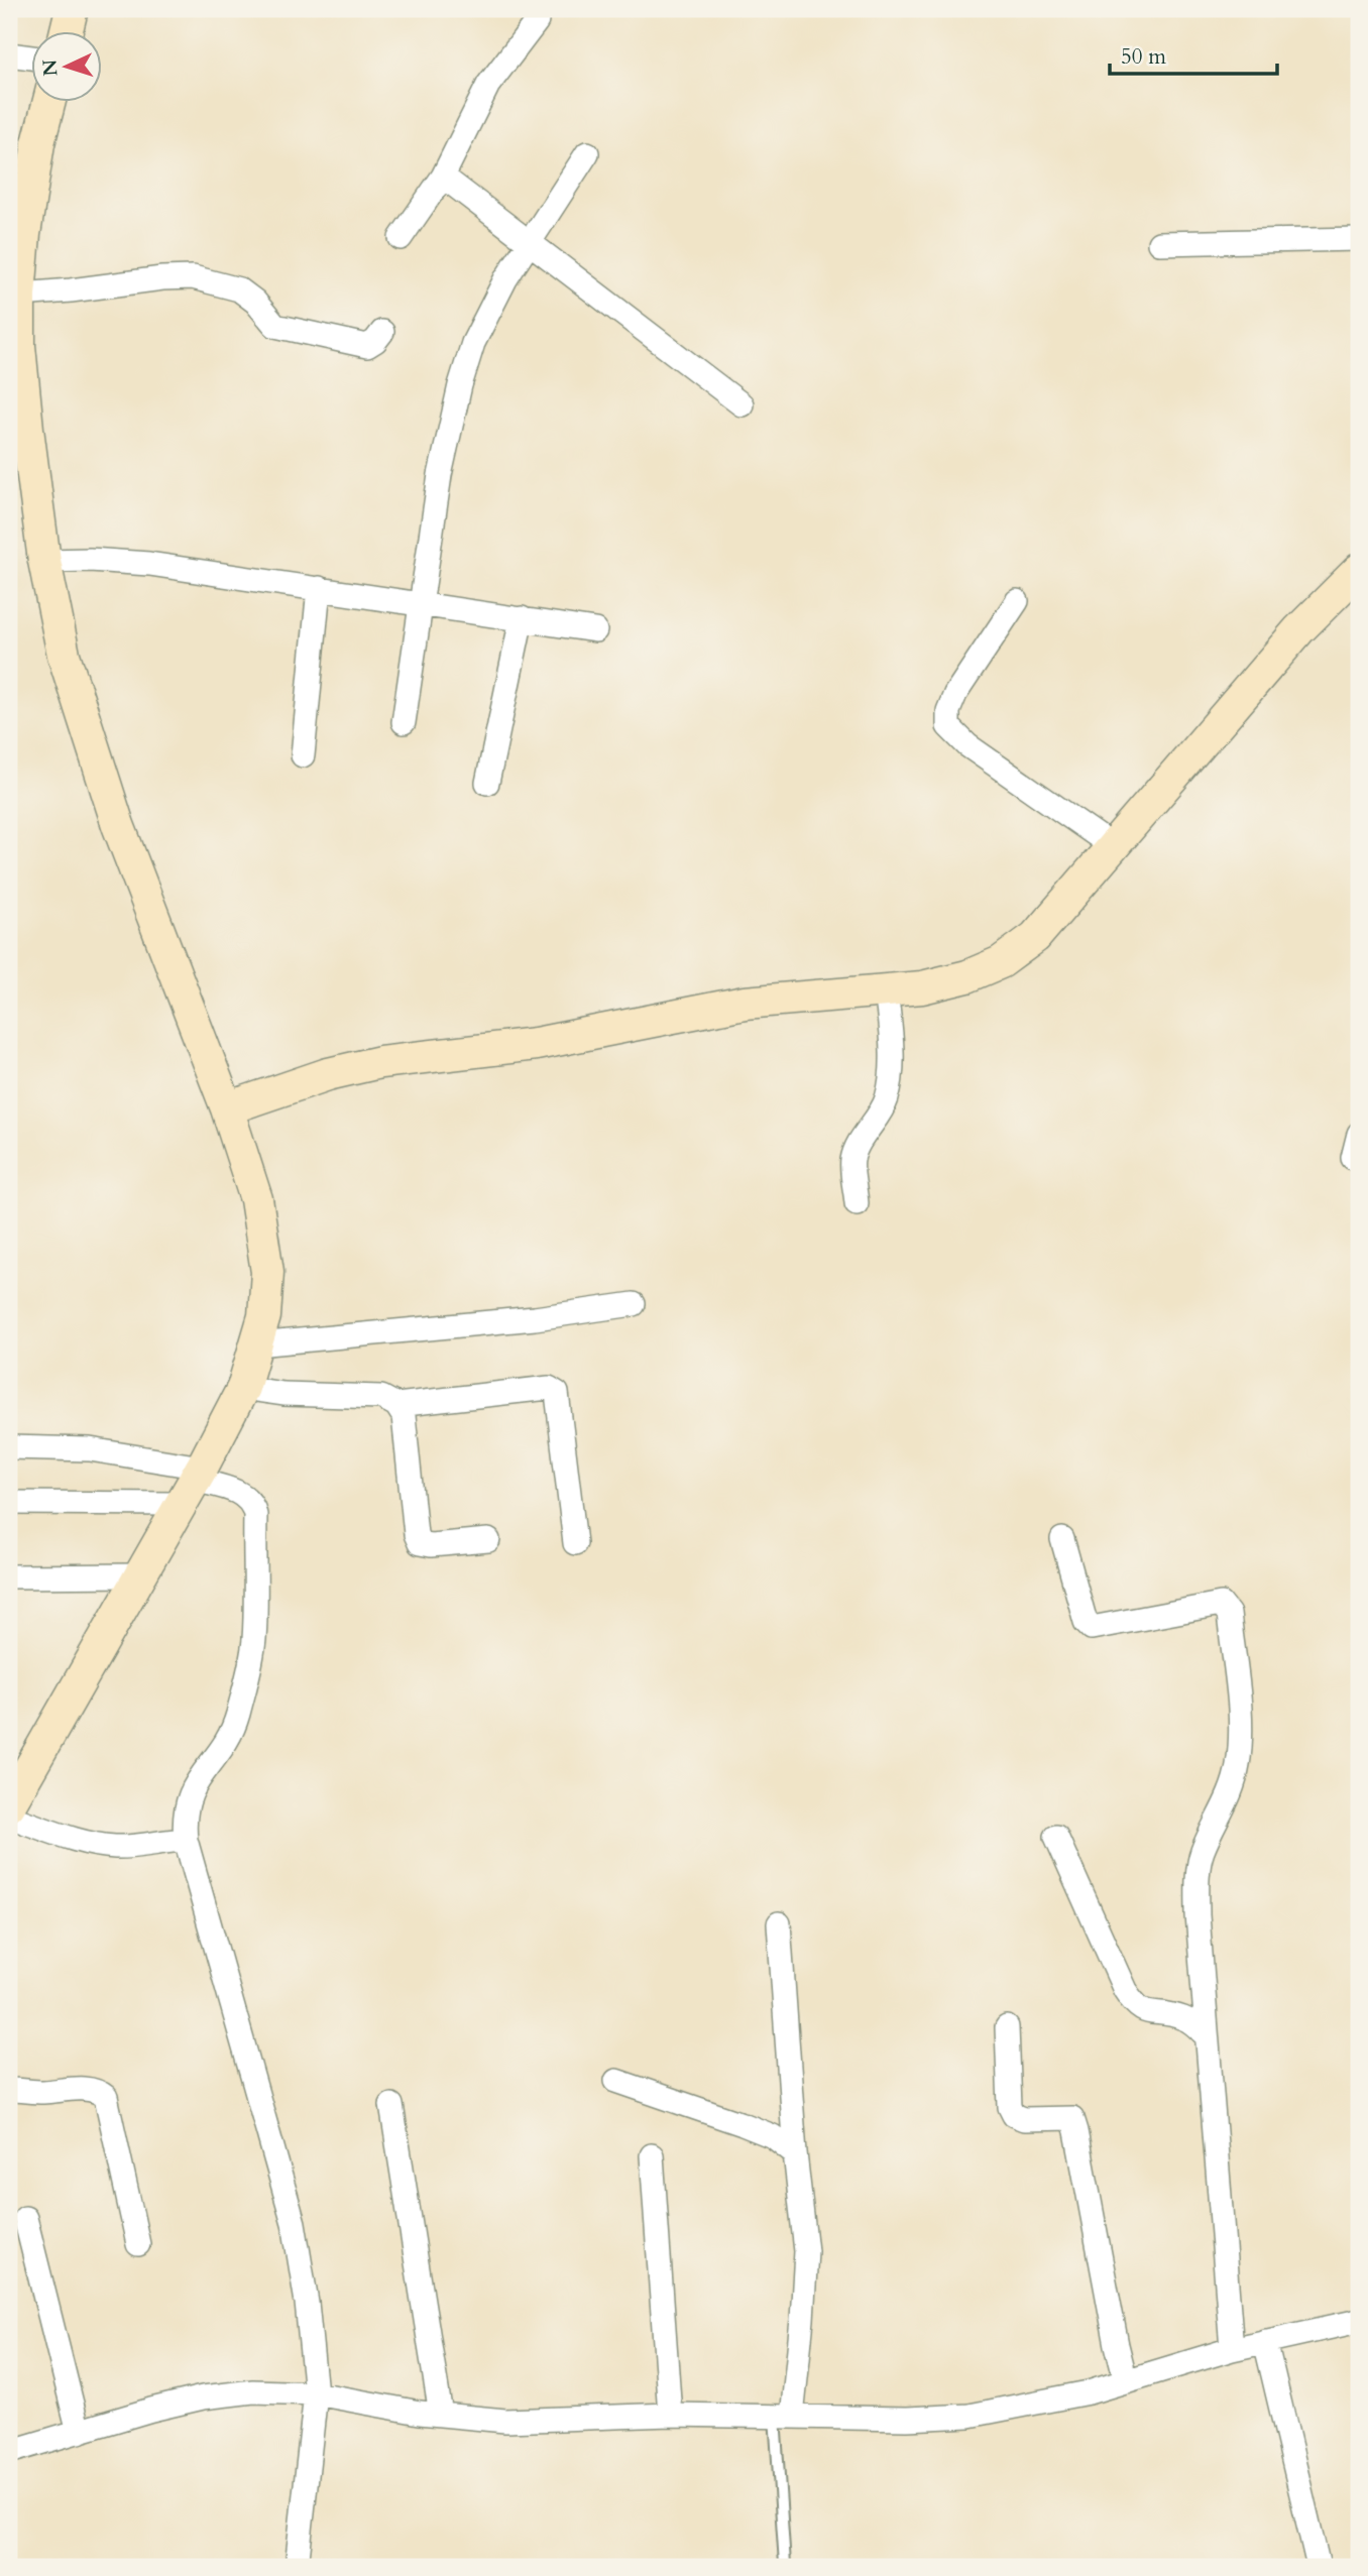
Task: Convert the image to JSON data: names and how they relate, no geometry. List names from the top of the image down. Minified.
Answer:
{"scale_bar":"50 m","north":"left"}
